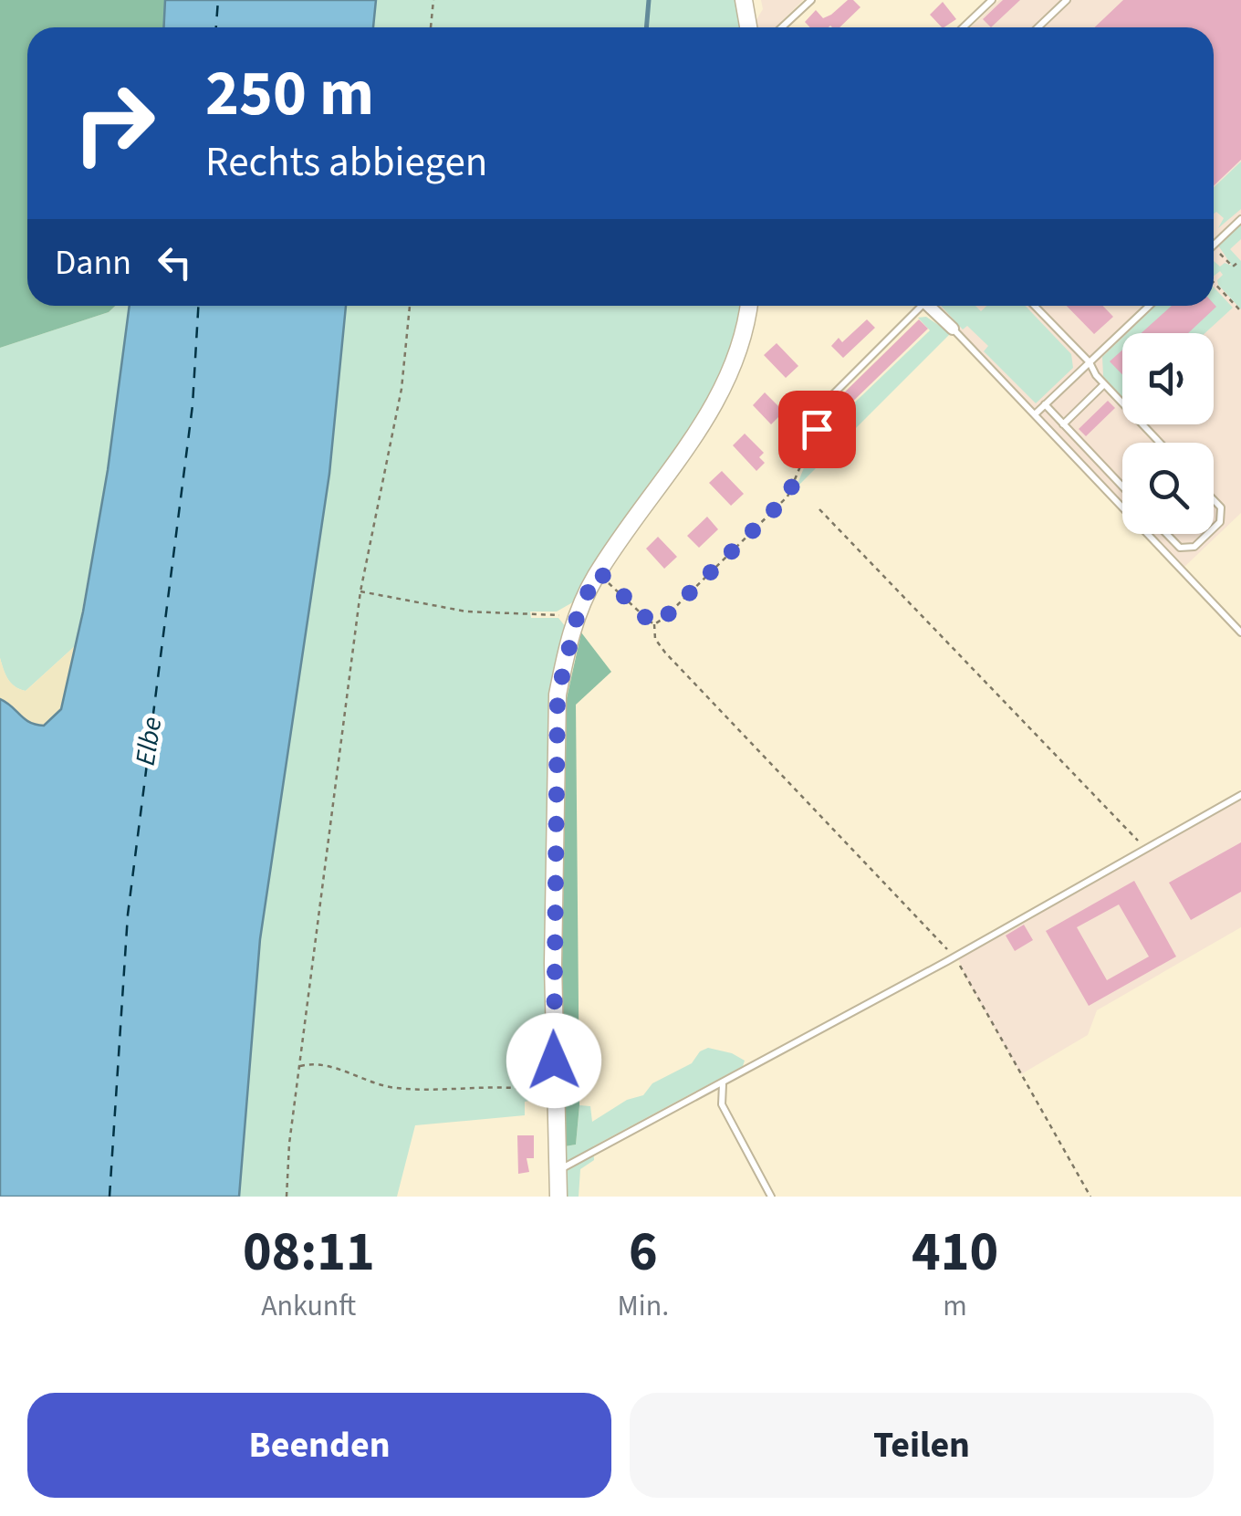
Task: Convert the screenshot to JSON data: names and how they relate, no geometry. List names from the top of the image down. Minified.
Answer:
{"water":["Elbe"],"page":{"turn":["250 m","Rechts abbiegen"],"then":"Dann","eta":["08:11","Ankunft","6","Min.","410","m"],"buttons":["Beenden","Teilen"]}}
